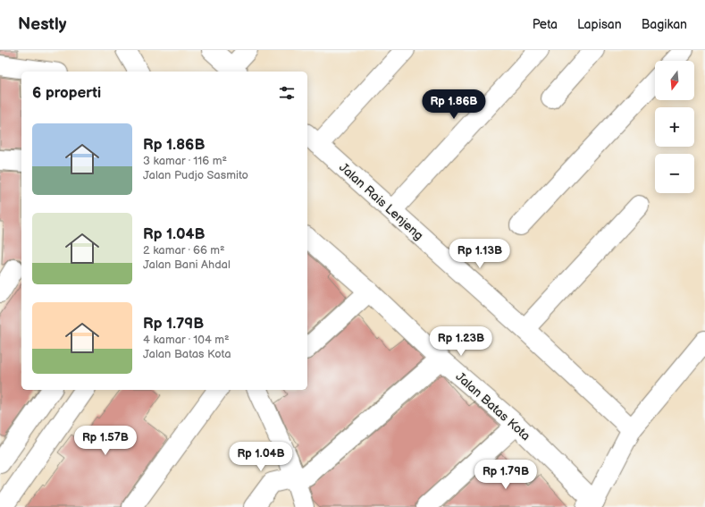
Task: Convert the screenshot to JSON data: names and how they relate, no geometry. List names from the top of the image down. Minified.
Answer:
{"streets":{"street":["Jalan Rais Lenjeng","Jalan Batas Kota"]},"north":"bottom","page":{"header":"Nestly","nav":["Peta","Lapisan","Bagikan"],"map_buttons":["+","−"],"heading":"6 properti","price":["Rp 1.86B","Rp 1.13B","Rp 1.23B","Rp 1.57B","Rp 1.04B","Rp 1.79B"],"list":[{"name":"Rp 1.86B","note":"3 kamar · 116 m² · Jalan Pudjo Sasmito"},{"name":"Rp 1.04B","note":"2 kamar · 66 m² · Jalan Bani Ahdal"},{"name":"Rp 1.79B","note":"4 kamar · 104 m² · Jalan Batas Kota"}]}}
